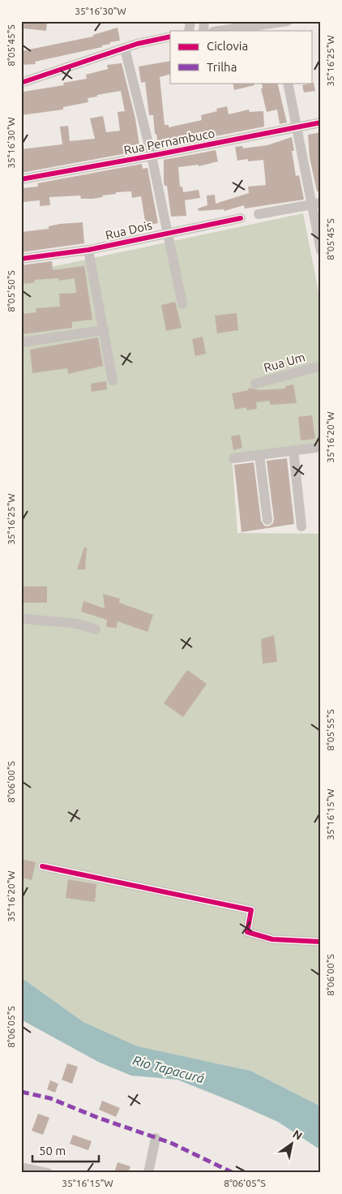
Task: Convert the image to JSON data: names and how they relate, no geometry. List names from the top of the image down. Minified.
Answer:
{"streets":{"street":["Rua Pernambuco","Rua Dois","Rua Um"]},"water":["Rio Tapacurá"],"legend":["Ciclovia","Trilha"],"scale_bar":"50 m","north":"top right","coordinates":["35°16'30\"W","8°05'45\"S","35°16'25\"W","8°05'50\"S","35°16'20\"W","8°05'55\"S","8°06'00\"S","35°16'15\"W","8°06'05\"S"]}
